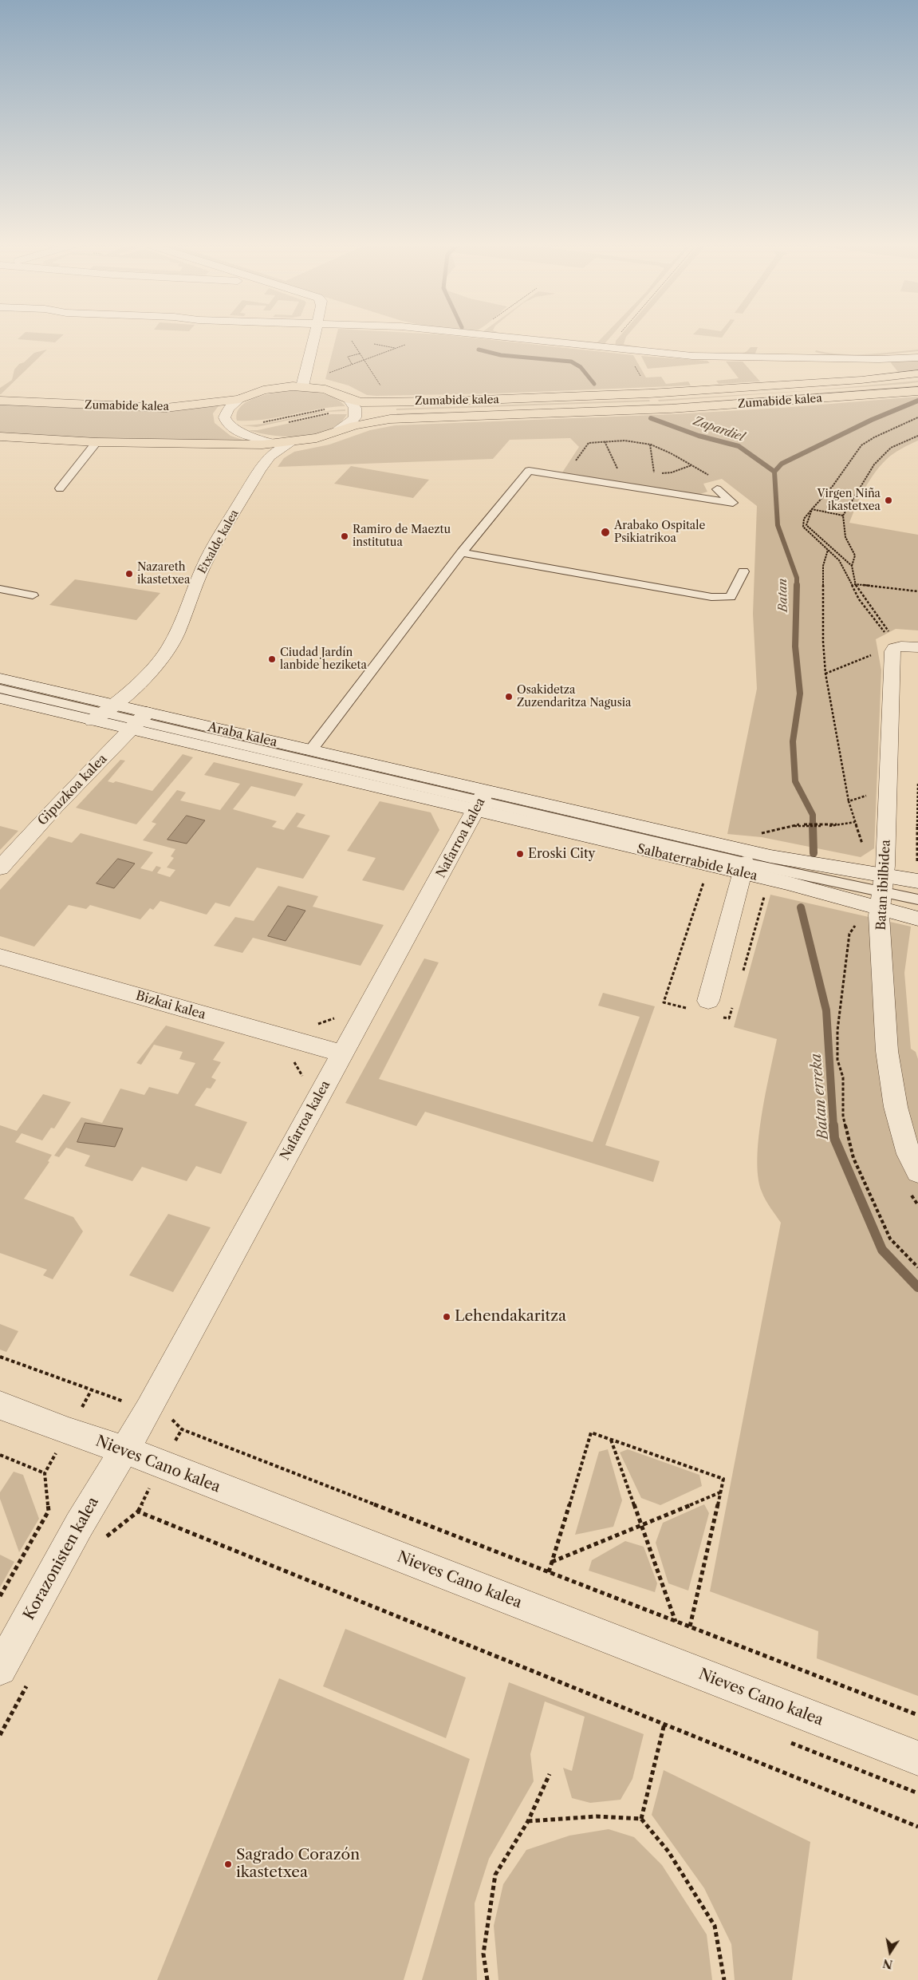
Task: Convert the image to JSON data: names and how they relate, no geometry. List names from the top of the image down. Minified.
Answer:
{"streets":{"main road":["Zumabide kalea"],"street":["Etxalde kalea","Araba kalea","Gipuzkoa kalea","Nafarroa kalea","Salbaterrabide kalea","Batan ibilbidea","Bizkai kalea","Nieves Cano kalea","Korazonisten kalea"]},"crossings":[["Zumabide kalea","Etxalde kalea"],["Etxalde kalea","Araba kalea"],["Araba kalea","Gipuzkoa kalea"],["Araba kalea","Nafarroa kalea"],["Araba kalea","Salbaterrabide kalea"],["Nafarroa kalea","Salbaterrabide kalea"],["Nafarroa kalea","Bizkai kalea"],["Nafarroa kalea","Nieves Cano kalea"],["Nafarroa kalea","Korazonisten kalea"],["Salbaterrabide kalea","Batan ibilbidea"],["Nieves Cano kalea","Korazonisten kalea"]],"water":["Zapardiel","Batan","Batan erreka"],"places":["Virgen Niña ikastetxea","Arabako Ospitale Psikiatrikoa","Ramiro de Maeztu institutua","Nazareth ikastetxea","Ciudad Jardín lanbide heziketa","Osakidetza Zuzendaritza Nagusia","Eroski City","Lehendakaritza","Sagrado Corazón ikastetxea"],"north":"bottom"}
